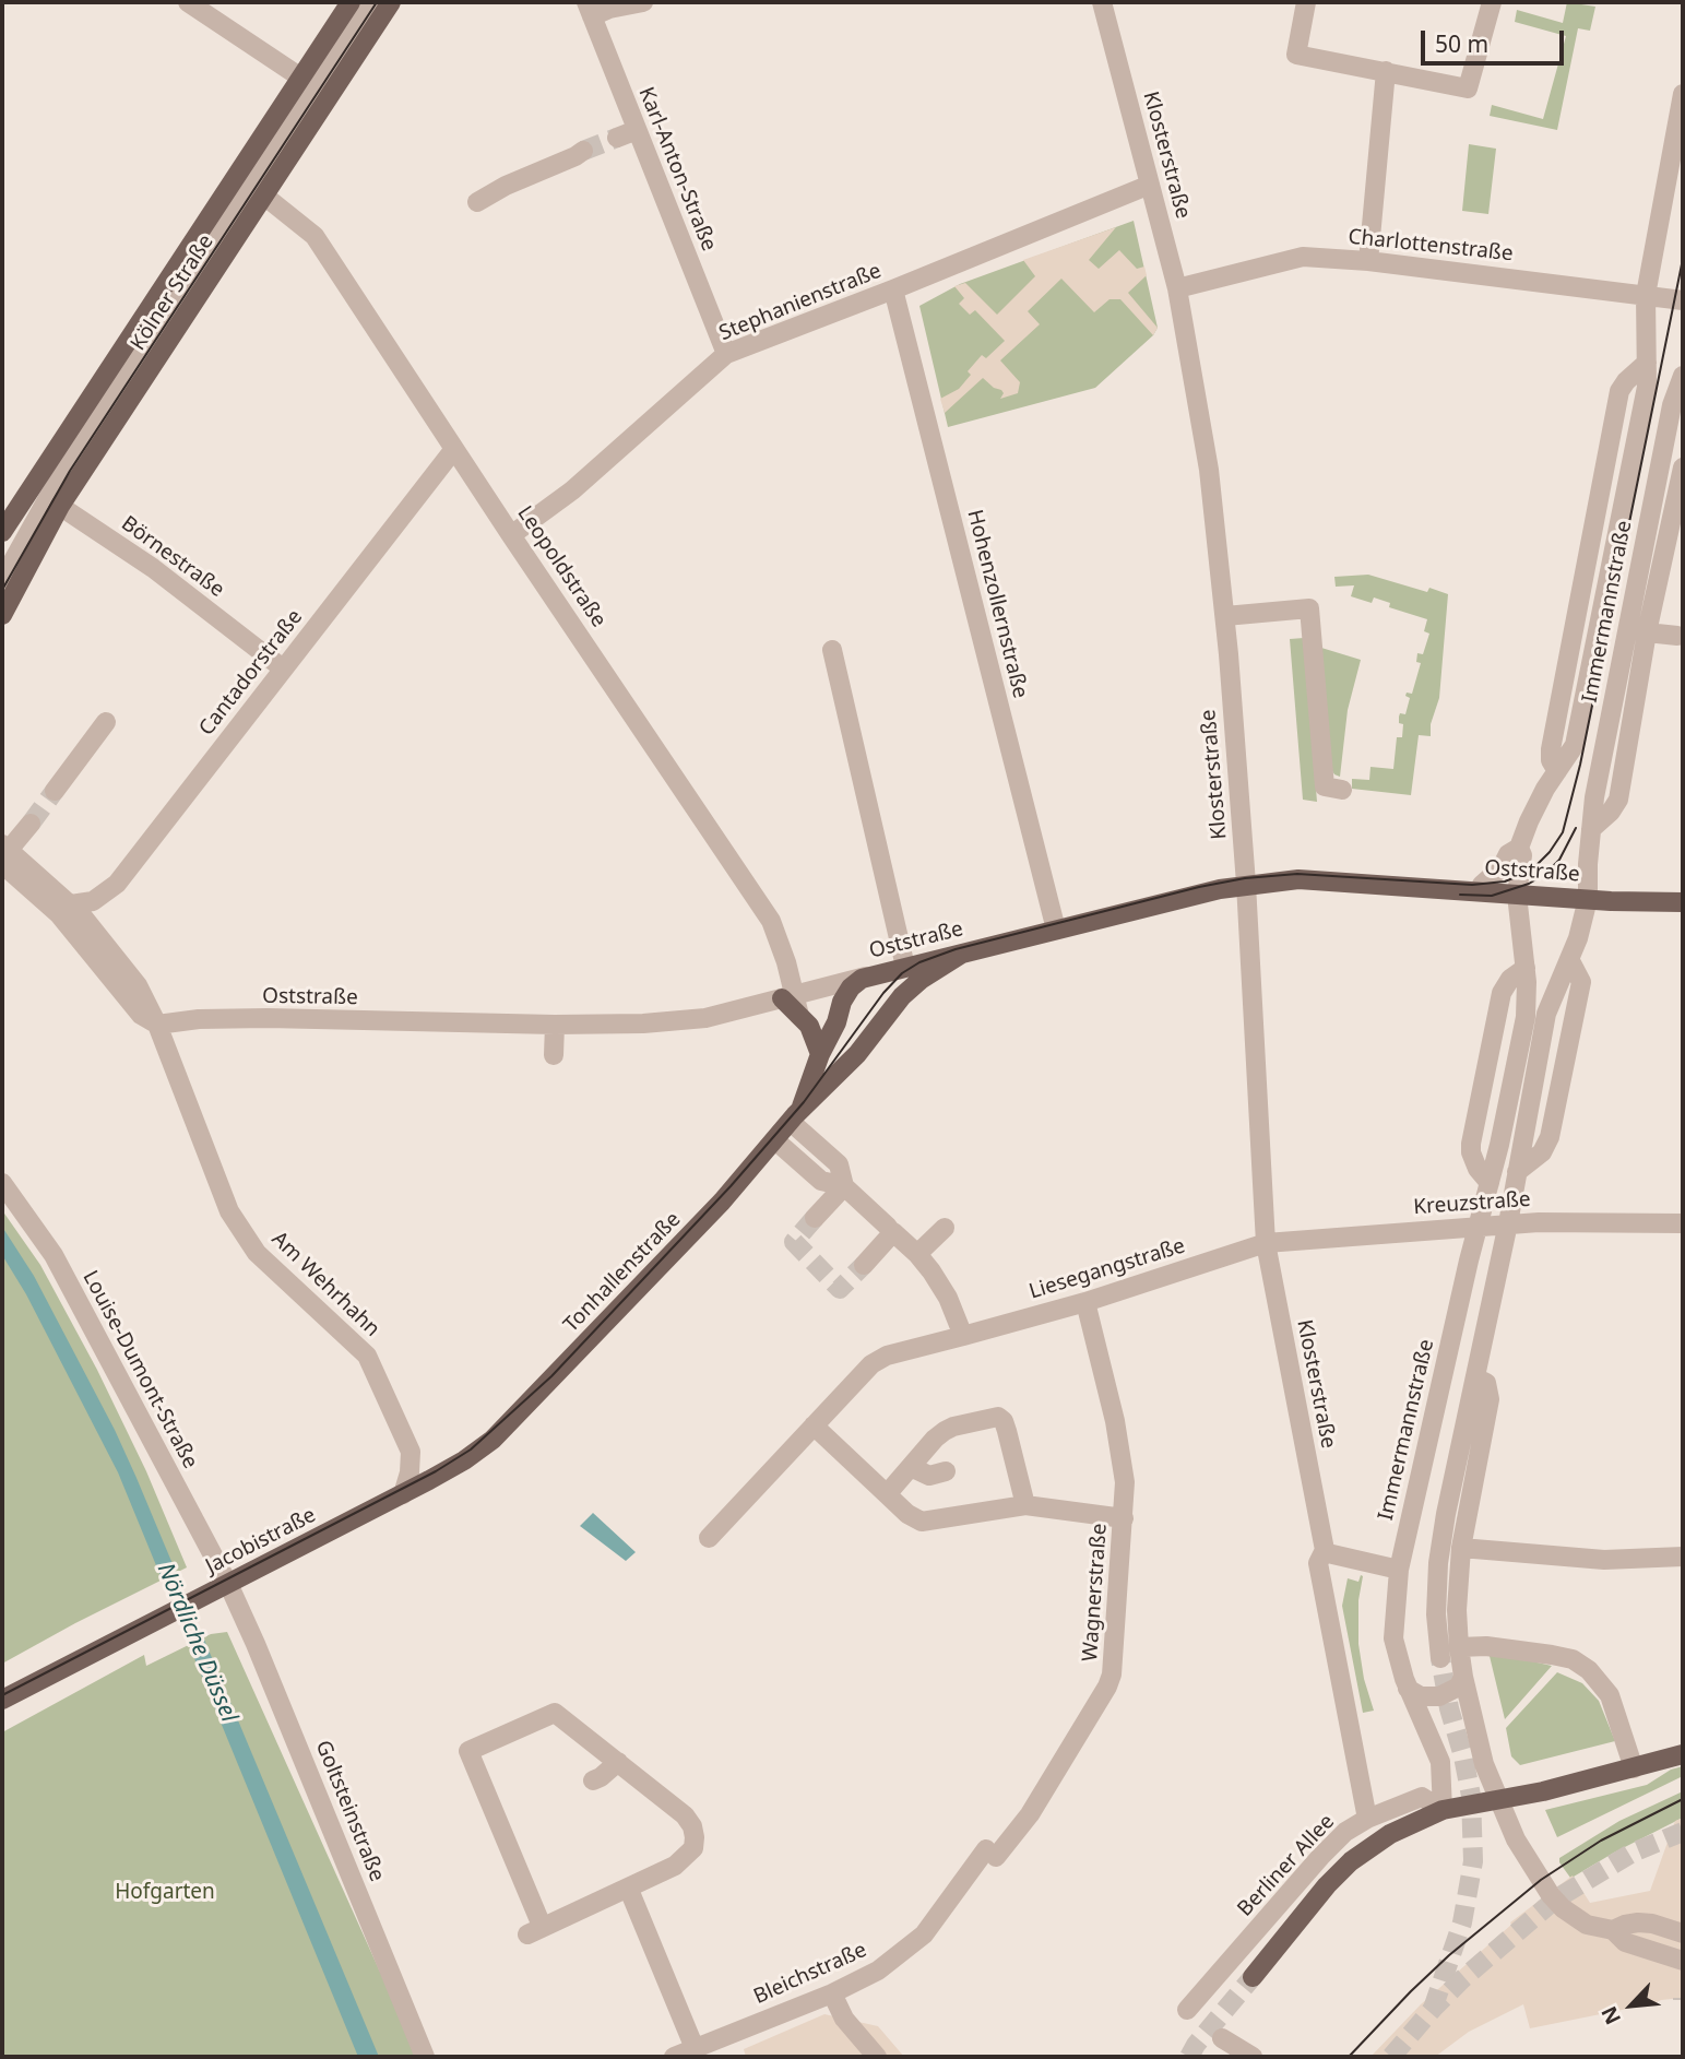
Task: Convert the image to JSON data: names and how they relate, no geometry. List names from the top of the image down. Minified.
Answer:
{"streets":{"main road":["Kölner Straße","Oststraße","Tonhallenstraße","Jacobistraße","Berliner Allee"],"street":["Klosterstraße","Karl-Anton-Straße","Charlottenstraße","Stephanienstraße","Börnestraße","Leopoldstraße","Hohenzollernstraße","Immermannstraße","Cantadorstraße","Kreuzstraße","Liesegangstraße","Am Wehrhahn","Louise-Dumont-Straße","Wagnerstraße","Goltsteinstraße","Bleichstraße"]},"crossings":[["Klosterstraße","Charlottenstraße"],["Klosterstraße","Stephanienstraße"],["Klosterstraße","Oststraße"],["Klosterstraße","Kreuzstraße"],["Klosterstraße","Liesegangstraße"],["Klosterstraße","Berliner Allee"],["Karl-Anton-Straße","Stephanienstraße"],["Charlottenstraße","Immermannstraße"],["Kölner Straße","Börnestraße"],["Kölner Straße","Leopoldstraße"],["Stephanienstraße","Leopoldstraße"],["Stephanienstraße","Hohenzollernstraße"],["Börnestraße","Cantadorstraße"],["Leopoldstraße","Cantadorstraße"],["Leopoldstraße","Oststraße"],["Hohenzollernstraße","Oststraße"],["Immermannstraße","Oststraße"],["Immermannstraße","Kreuzstraße"],["Immermannstraße","Berliner Allee"],["Cantadorstraße","Am Wehrhahn"],["Oststraße","Tonhallenstraße"],["Oststraße","Am Wehrhahn"],["Kreuzstraße","Liesegangstraße"],["Liesegangstraße","Wagnerstraße"],["Tonhallenstraße","Jacobistraße"],["Am Wehrhahn","Jacobistraße"],["Louise-Dumont-Straße","Jacobistraße"],["Louise-Dumont-Straße","Goltsteinstraße"],["Jacobistraße","Goltsteinstraße"],["Wagnerstraße","Bleichstraße"]],"water":["Nördliche Düssel"],"parks":["Hofgarten"],"scale_bar":"50 m","north":"bottom left"}
